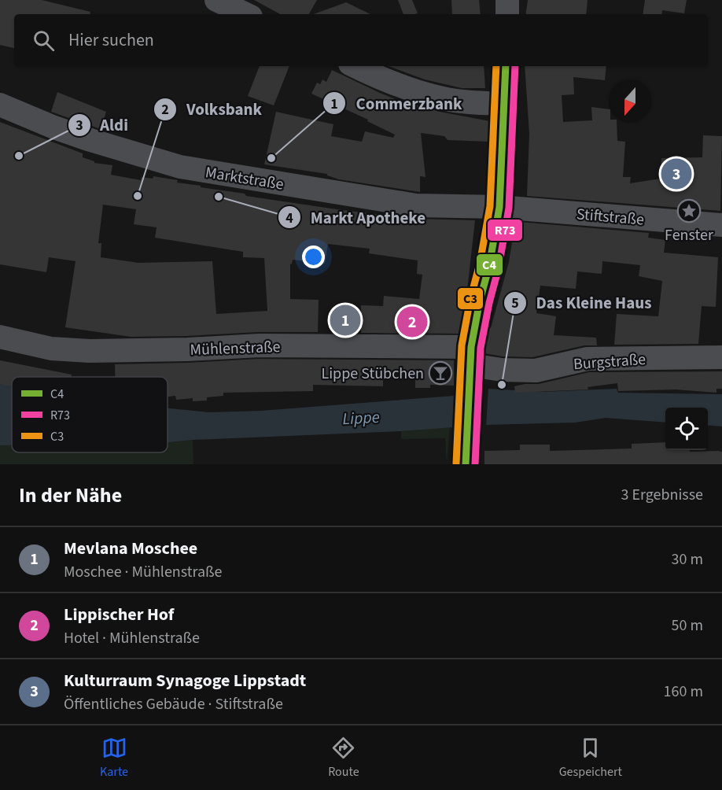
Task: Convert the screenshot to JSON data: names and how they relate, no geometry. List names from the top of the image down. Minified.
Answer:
{"streets":{"street":["Marktstraße","Stiftstraße","Mühlenstraße","Burgstraße"]},"crossings":[["Marktstraße","Stiftstraße"],["Mühlenstraße","Burgstraße"]],"water":["Lippe"],"places":{"other":["Aldi","Commerzbank","Volksbank","Markt Apotheke","Das Kleine Haus"],"place":["Fenster"],"bar":["Lippe Stübchen"]},"lines":["transit line C4","transit line R73","transit line C3"],"legend":["C4","R73","C3"],"north":"bottom","page":{"search":"Hier suchen","pins":["3","1","2"],"heading":["In der Nähe","3 Ergebnisse"],"list":[{"mark":"1","name":"Mevlana Moschee","note":"Moschee · Mühlenstraße","value":"30 m"},{"mark":"2","name":"Lippischer Hof","note":"Hotel · Mühlenstraße","value":"50 m"},{"mark":"3","name":"Kulturraum Synagoge Lippstadt","note":"Öffentliches Gebäude · Stiftstraße","value":"160 m"}],"nav":["Karte","Route","Gespeichert"]}}
